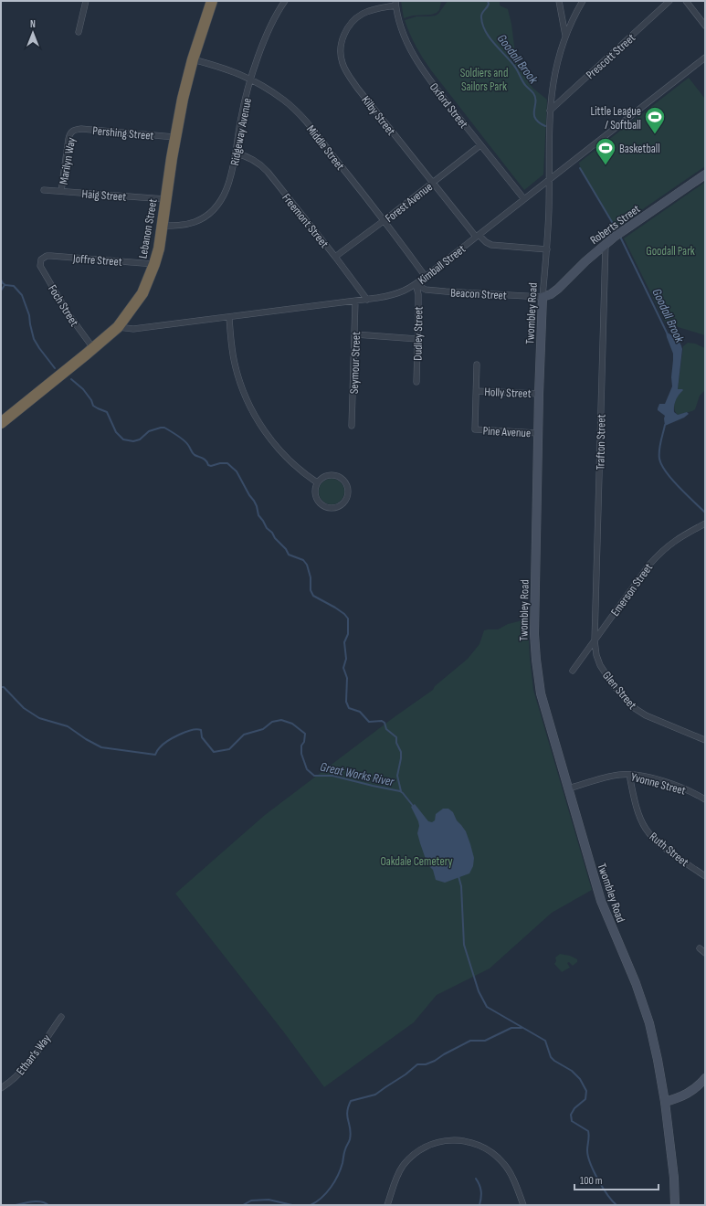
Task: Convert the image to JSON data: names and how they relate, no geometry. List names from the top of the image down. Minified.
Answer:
{"streets":{"highway":["Lebanon Street"],"street":["Prescott Street","Oxford Street","Kilby Street","Ridgeway Avenue","Pershing Street","Middle Street","Marilyn Way","Haig Street","Forest Avenue","Freemont Street","Roberts Street","Joffre Street","Kimball Street","Beacon Street","Foch Street","Twombley Road","Dudley Street","Seymour Street","Holly Street","Pine Avenue","Trafton Street","Emerson Street","Glen Street","Yvonne Street","Ruth Street","Ethan's Way"]},"crossings":[["Prescott Street","Twombley Road"],["Oxford Street","Kilby Street"],["Oxford Street","Forest Avenue"],["Oxford Street","Kimball Street"],["Kilby Street","Forest Avenue"],["Kilby Street","Kimball Street"],["Kilby Street","Twombley Road"],["Ridgeway Avenue","Middle Street"],["Ridgeway Avenue","Freemont Street"],["Ridgeway Avenue","Lebanon Street"],["Pershing Street","Marilyn Way"],["Pershing Street","Lebanon Street"],["Middle Street","Forest Avenue"],["Middle Street","Lebanon Street"],["Middle Street","Kimball Street"],["Marilyn Way","Haig Street"],["Haig Street","Lebanon Street"],["Forest Avenue","Freemont Street"],["Freemont Street","Kimball Street"],["Roberts Street","Beacon Street"],["Roberts Street","Twombley Road"],["Roberts Street","Trafton Street"],["Lebanon Street","Joffre Street"],["Lebanon Street","Kimball Street"],["Lebanon Street","Foch Street"],["Joffre Street","Foch Street"],["Kimball Street","Beacon Street"],["Kimball Street","Twombley Road"],["Kimball Street","Dudley Street"],["Kimball Street","Seymour Street"],["Beacon Street","Twombley Road"],["Beacon Street","Dudley Street"],["Twombley Road","Holly Street"],["Twombley Road","Pine Avenue"],["Twombley Road","Yvonne Street"],["Holly Street","Pine Avenue"],["Trafton Street","Emerson Street"],["Trafton Street","Glen Street"],["Emerson Street","Glen Street"],["Yvonne Street","Ruth Street"]],"water":["Goodall Brook","Great Works River"],"parks":["Soldiers and Sailors Park","Goodall Park","Oakdale Cemetery"],"places":{"sports":["Little League / Softball","Basketball"]},"scale_bar":"100 m","north":"top"}
